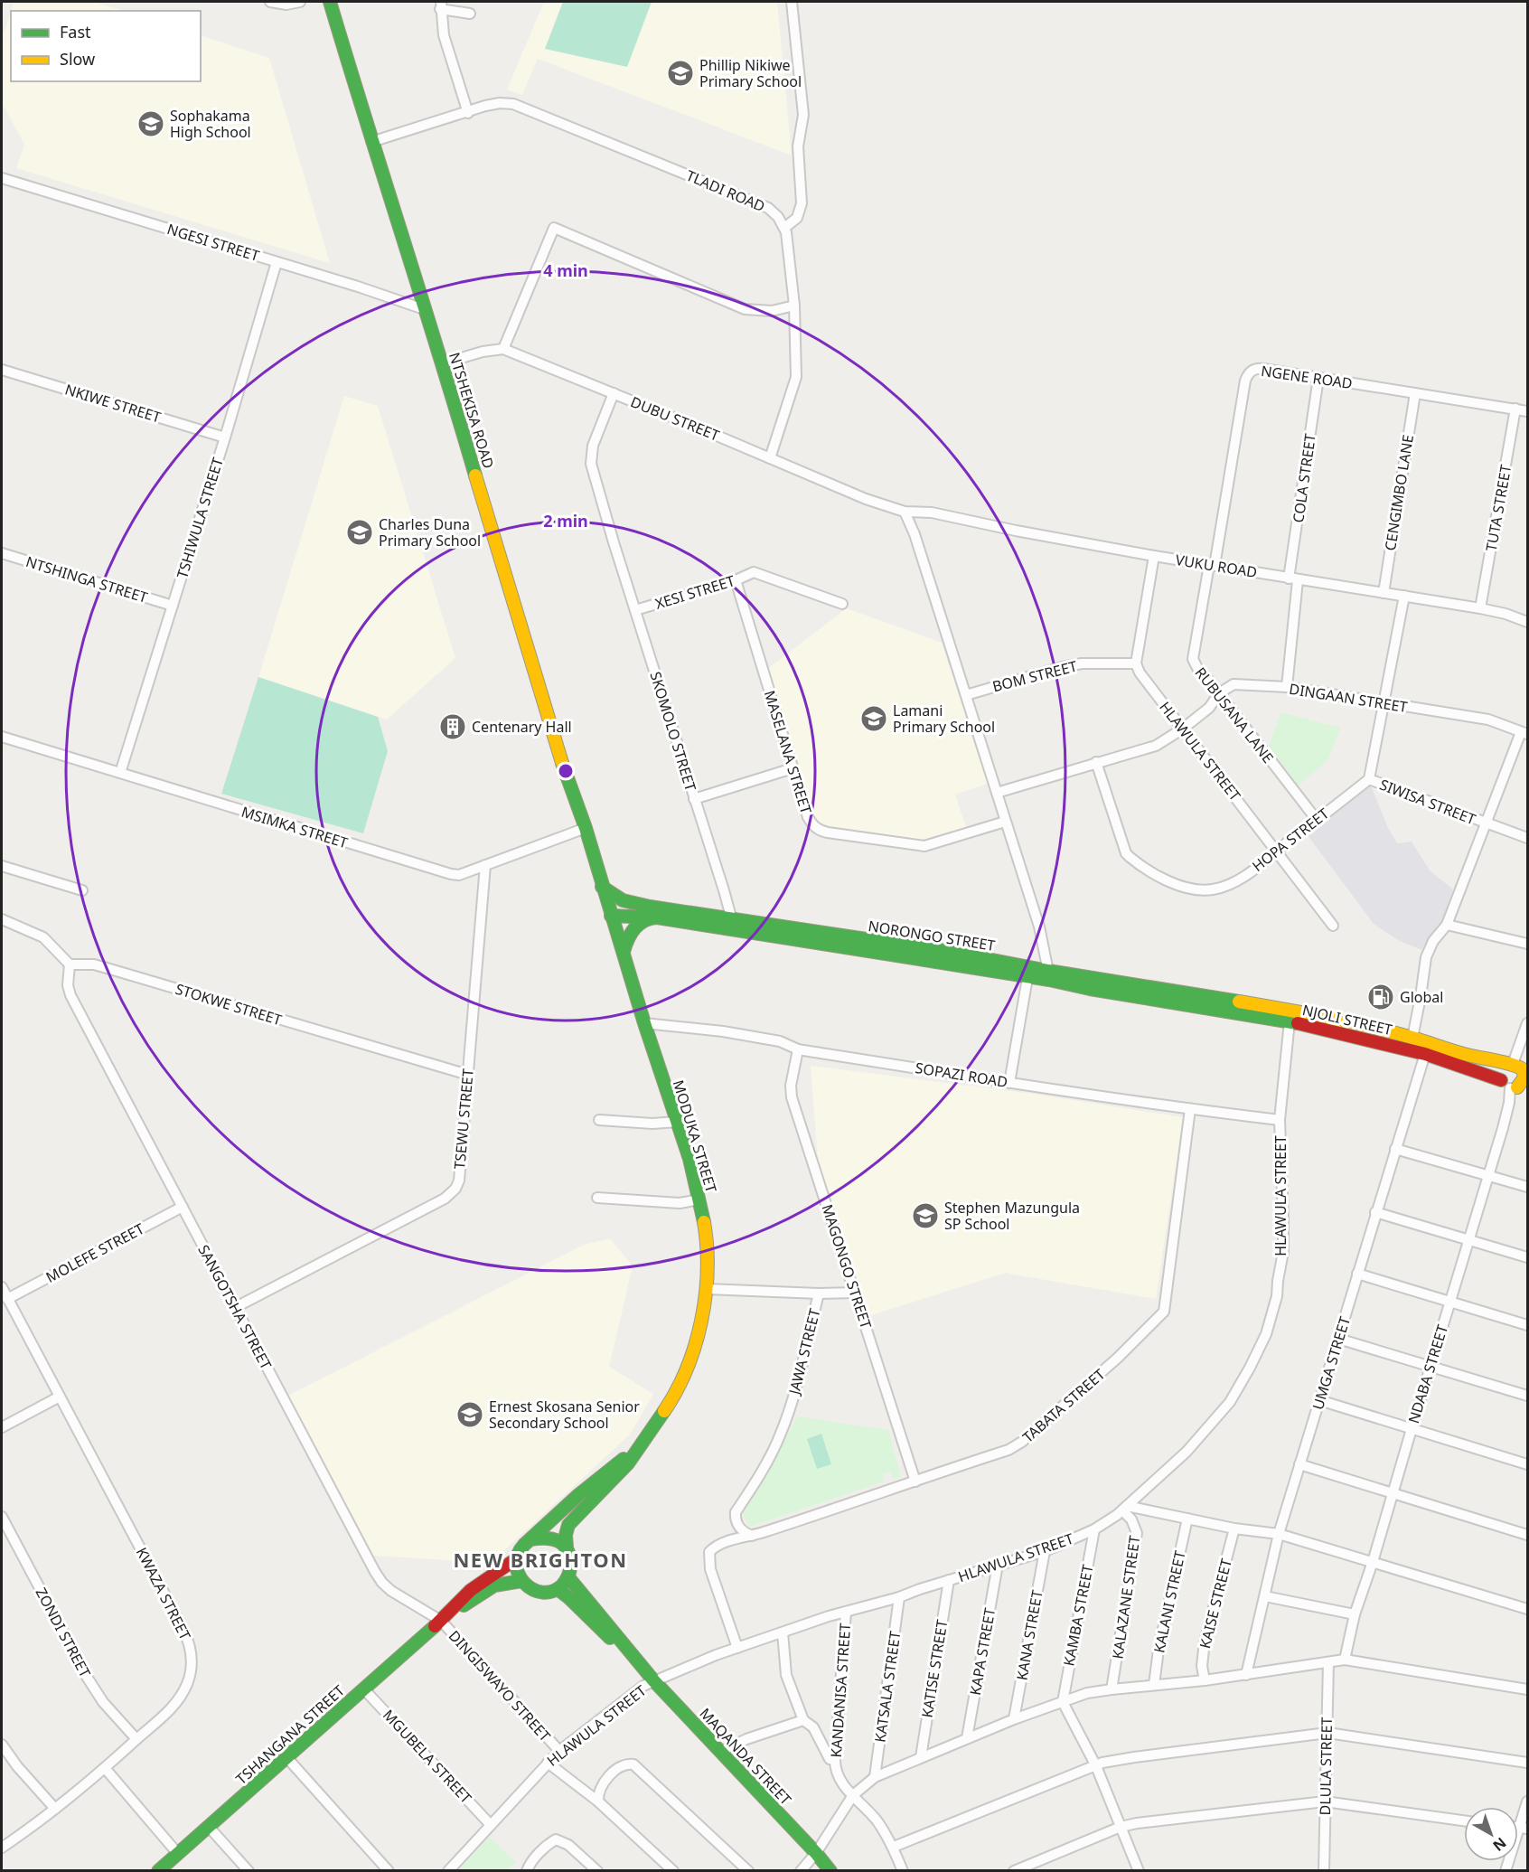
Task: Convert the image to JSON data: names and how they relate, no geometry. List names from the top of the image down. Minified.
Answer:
{"streets":{"street":["TLADI ROAD","NGESI STREET","NGENE ROAD","NKIWE STREET","NTSHEKISA ROAD","DUBU STREET","COLA STREET","CENGIMBO LANE","TUTA STREET","TSHIWULA STREET","VUKU ROAD","NTSHINGA STREET","XESI STREET","BOM STREET","DINGAAN STREET","RUBUSANA LANE","SKOMOLO STREET","HLAWULA STREET","MASELANA STREET","SIWISA STREET","MSIMKA STREET","HOPA STREET","NORONGO STREET","STOKWE STREET","NJOLI STREET","SOPAZI ROAD","TSEWU STREET","MODUKA STREET","MOLEFE STREET","MAGONGO STREET","SANGOTSHA STREET","JAWA STREET","UMGA STREET","NDABA STREET","TABATA STREET","KWAZA STREET","KALAZANE STREET","KALANI STREET","KAISE STREET","KAMBA STREET","ZONDI STREET","KANA STREET","KAPA STREET","KATISE STREET","DINGISWAYO STREET","KATSALA STREET","KANDANISA STREET","TSHANGANA STREET","MGUBELA STREET","MAQANDA STREET","DLULA STREET"]},"crossings":[["TLADI ROAD","NTSHEKISA ROAD"],["NGESI STREET","NTSHEKISA ROAD"],["NGESI STREET","TSHIWULA STREET"],["NGENE ROAD","COLA STREET"],["NGENE ROAD","CENGIMBO LANE"],["NGENE ROAD","TUTA STREET"],["NGENE ROAD","VUKU ROAD"],["NGENE ROAD","RUBUSANA LANE"],["NKIWE STREET","TSHIWULA STREET"],["NTSHEKISA ROAD","MSIMKA STREET"],["NTSHEKISA ROAD","MODUKA STREET"],["DUBU STREET","VUKU ROAD"],["DUBU STREET","SKOMOLO STREET"],["COLA STREET","VUKU ROAD"],["COLA STREET","DINGAAN STREET"],["CENGIMBO LANE","VUKU ROAD"],["TUTA STREET","VUKU ROAD"],["TSHIWULA STREET","NTSHINGA STREET"],["TSHIWULA STREET","MSIMKA STREET"],["VUKU ROAD","RUBUSANA LANE"],["XESI STREET","SKOMOLO STREET"],["XESI STREET","MASELANA STREET"],["BOM STREET","HLAWULA STREET"],["DINGAAN STREET","RUBUSANA LANE"],["DINGAAN STREET","NJOLI STREET"],["RUBUSANA LANE","HOPA STREET"],["SKOMOLO STREET","NORONGO STREET"],["HLAWULA STREET","HOPA STREET"],["HLAWULA STREET","NJOLI STREET"],["HLAWULA STREET","SOPAZI ROAD"],["HLAWULA STREET","TABATA STREET"],["HLAWULA STREET","KALAZANE STREET"],["HLAWULA STREET","KAMBA STREET"],["HLAWULA STREET","KANA STREET"],["HLAWULA STREET","KAPA STREET"],["HLAWULA STREET","KATISE STREET"],["HLAWULA STREET","DINGISWAYO STREET"],["HLAWULA STREET","KATSALA STREET"],["HLAWULA STREET","KANDANISA STREET"],["HLAWULA STREET","MGUBELA STREET"],["HLAWULA STREET","MAQANDA STREET"],["SIWISA STREET","HOPA STREET"],["SIWISA STREET","NJOLI STREET"],["MSIMKA STREET","TSEWU STREET"],["MSIMKA STREET","MODUKA STREET"],["NORONGO STREET","NJOLI STREET"],["NORONGO STREET","MODUKA STREET"],["STOKWE STREET","TSEWU STREET"],["STOKWE STREET","SANGOTSHA STREET"],["NJOLI STREET","UMGA STREET"],["SOPAZI ROAD","MODUKA STREET"],["SOPAZI ROAD","MAGONGO STREET"],["SOPAZI ROAD","TABATA STREET"],["TSEWU STREET","SANGOTSHA STREET"],["MODUKA STREET","JAWA STREET"],["MODUKA STREET","TSHANGANA STREET"],["MODUKA STREET","MAQANDA STREET"],["MOLEFE STREET","SANGOTSHA STREET"],["MOLEFE STREET","KWAZA STREET"],["MAGONGO STREET","JAWA STREET"],["MAGONGO STREET","TABATA STREET"],["SANGOTSHA STREET","DINGISWAYO STREET"],["SANGOTSHA STREET","TSHANGANA STREET"],["JAWA STREET","TABATA STREET"],["KWAZA STREET","ZONDI STREET"],["DINGISWAYO STREET","TSHANGANA STREET"],["TSHANGANA STREET","MGUBELA STREET"],["TSHANGANA STREET","MAQANDA STREET"]],"districts":["NEW BRIGHTON"],"places":{"school or university":["Phillip Nikiwe Primary School","Sophakama High School","Charles Duna Primary School","Lamani Primary School","Stephen Mazungula SP School","Ernest Skosana Senior Secondary School"],"building":["Centenary Hall"],"fuel station":["Global"]},"legend":["Fast","Slow"],"north":"bottom right","rings":["4 min","2 min"]}
